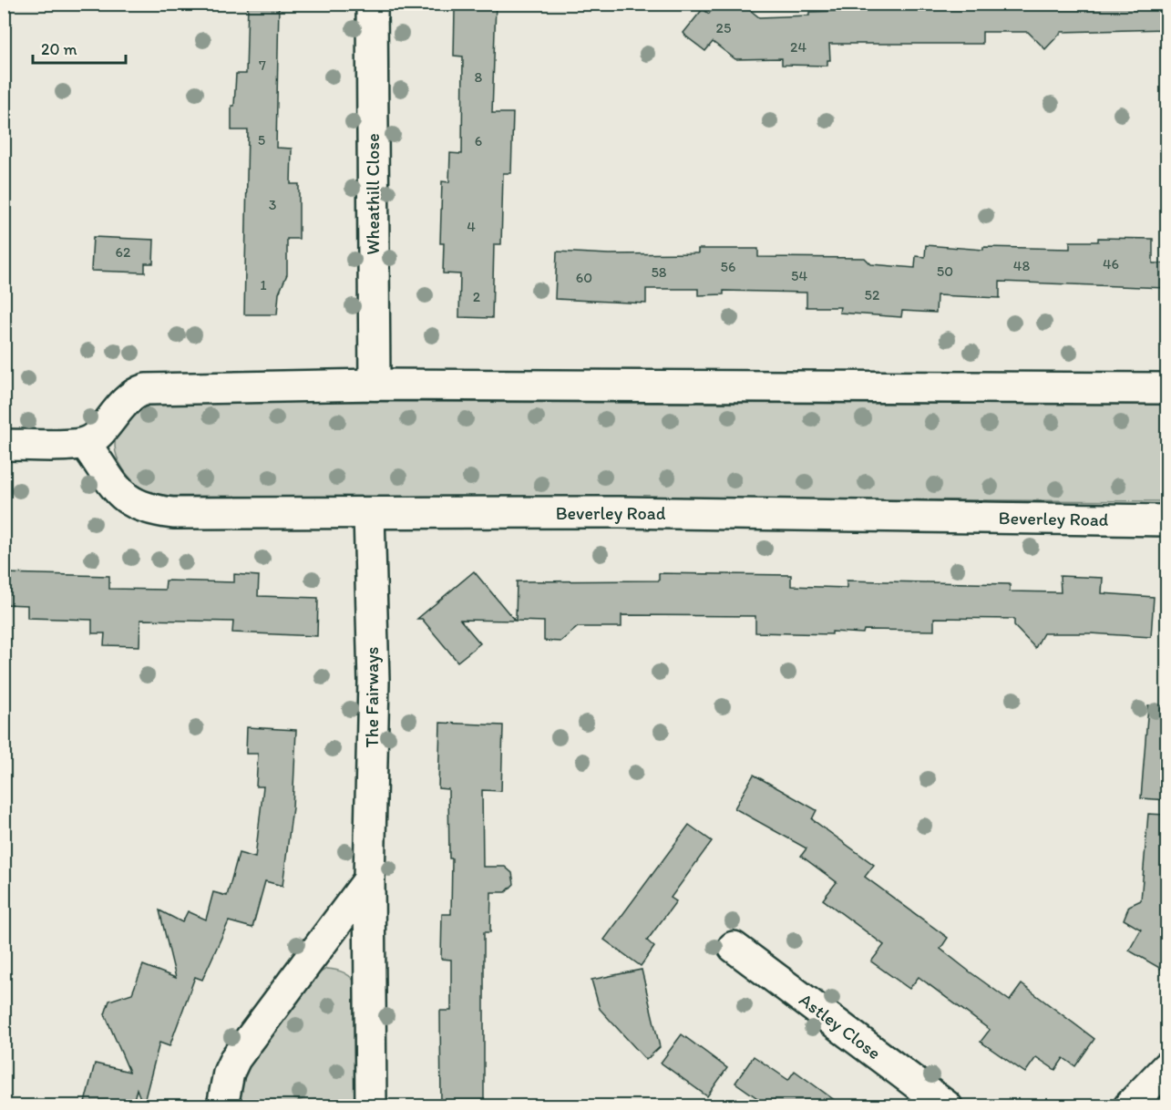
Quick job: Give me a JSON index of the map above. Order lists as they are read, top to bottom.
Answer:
{
  "streets": {
    "street": [
      "Wheathill Close",
      "Beverley Road",
      "The Fairways",
      "Astley Close"
    ]
  },
  "crossings": [
    ["Beverley Road", "The Fairways"]
  ],
  "house_numbers": [
    "25",
    "24",
    "7",
    "8",
    "5",
    "6",
    "3",
    "4",
    "62",
    "46",
    "48",
    "56",
    "50",
    "58",
    "54",
    "60",
    "1",
    "52",
    "2"
  ],
  "scale_bar": "20 m"
}
